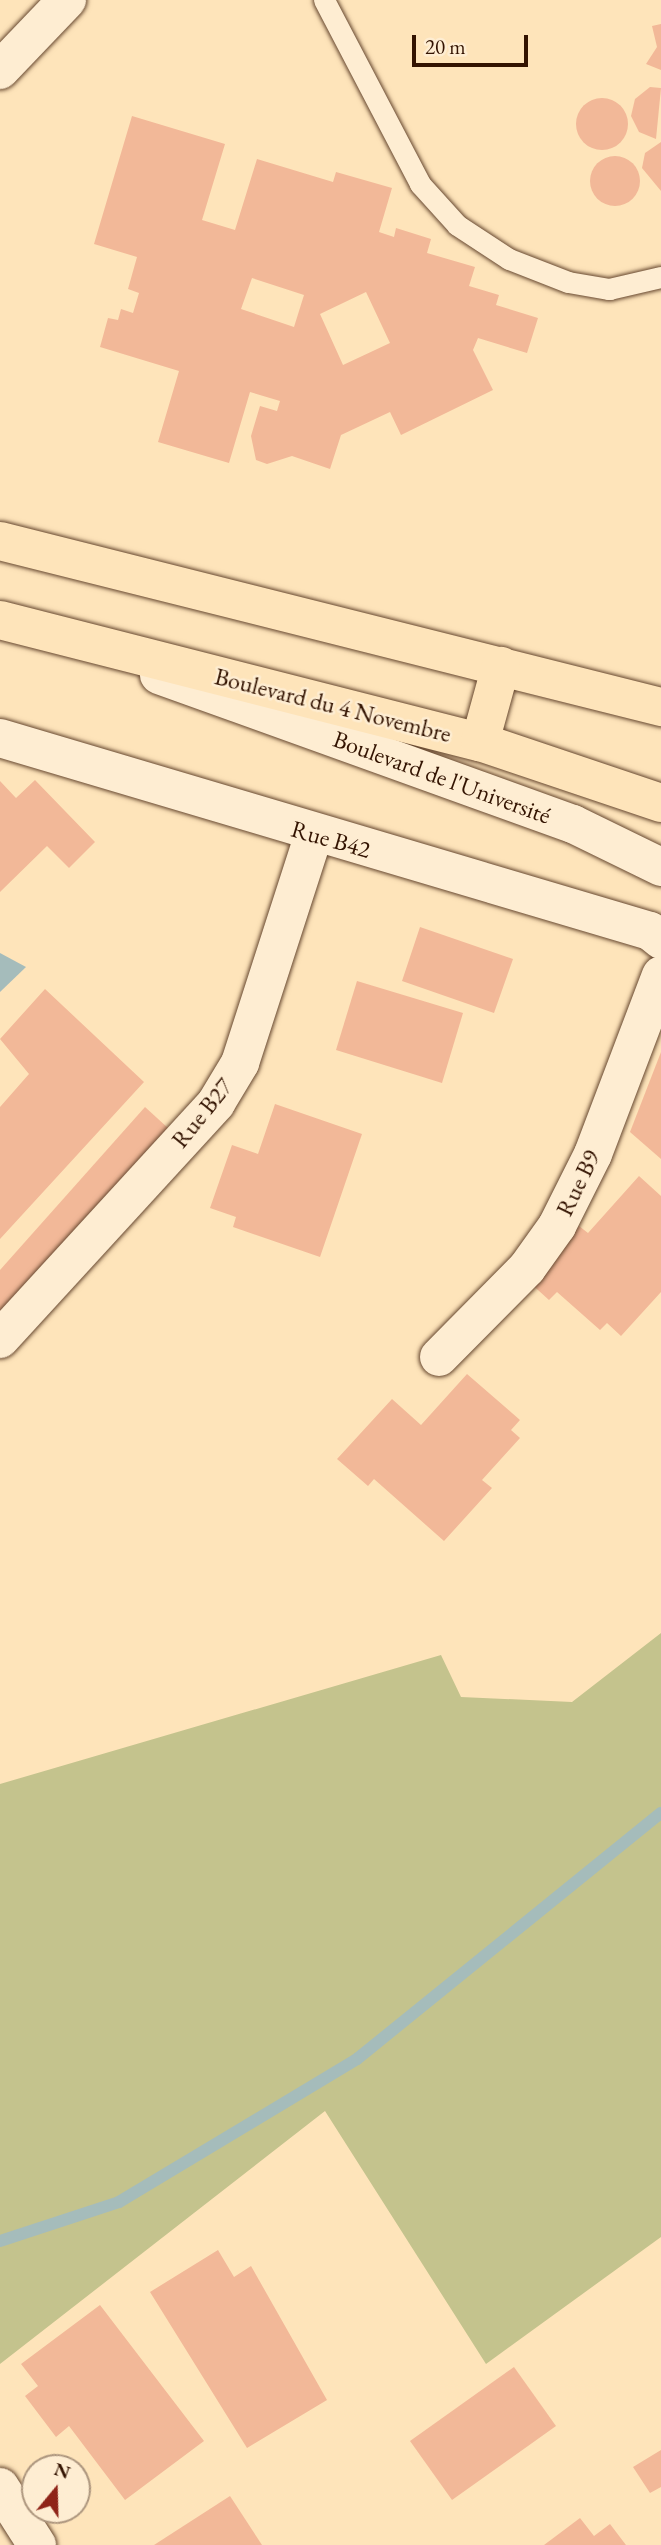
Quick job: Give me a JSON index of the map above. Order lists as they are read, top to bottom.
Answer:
{
  "streets": {
    "main road": ["Boulevard du 4 Novembre"],
    "street": [
      "Boulevard de l'Université",
      "Rue B42",
      "Rue B27",
      "Rue B9"
    ]
  },
  "crossings": [
    ["Boulevard du 4 Novembre", "Boulevard de l'Université"],
    ["Rue B42", "Rue B27"]
  ],
  "scale_bar": "20 m",
  "north": "top"
}
